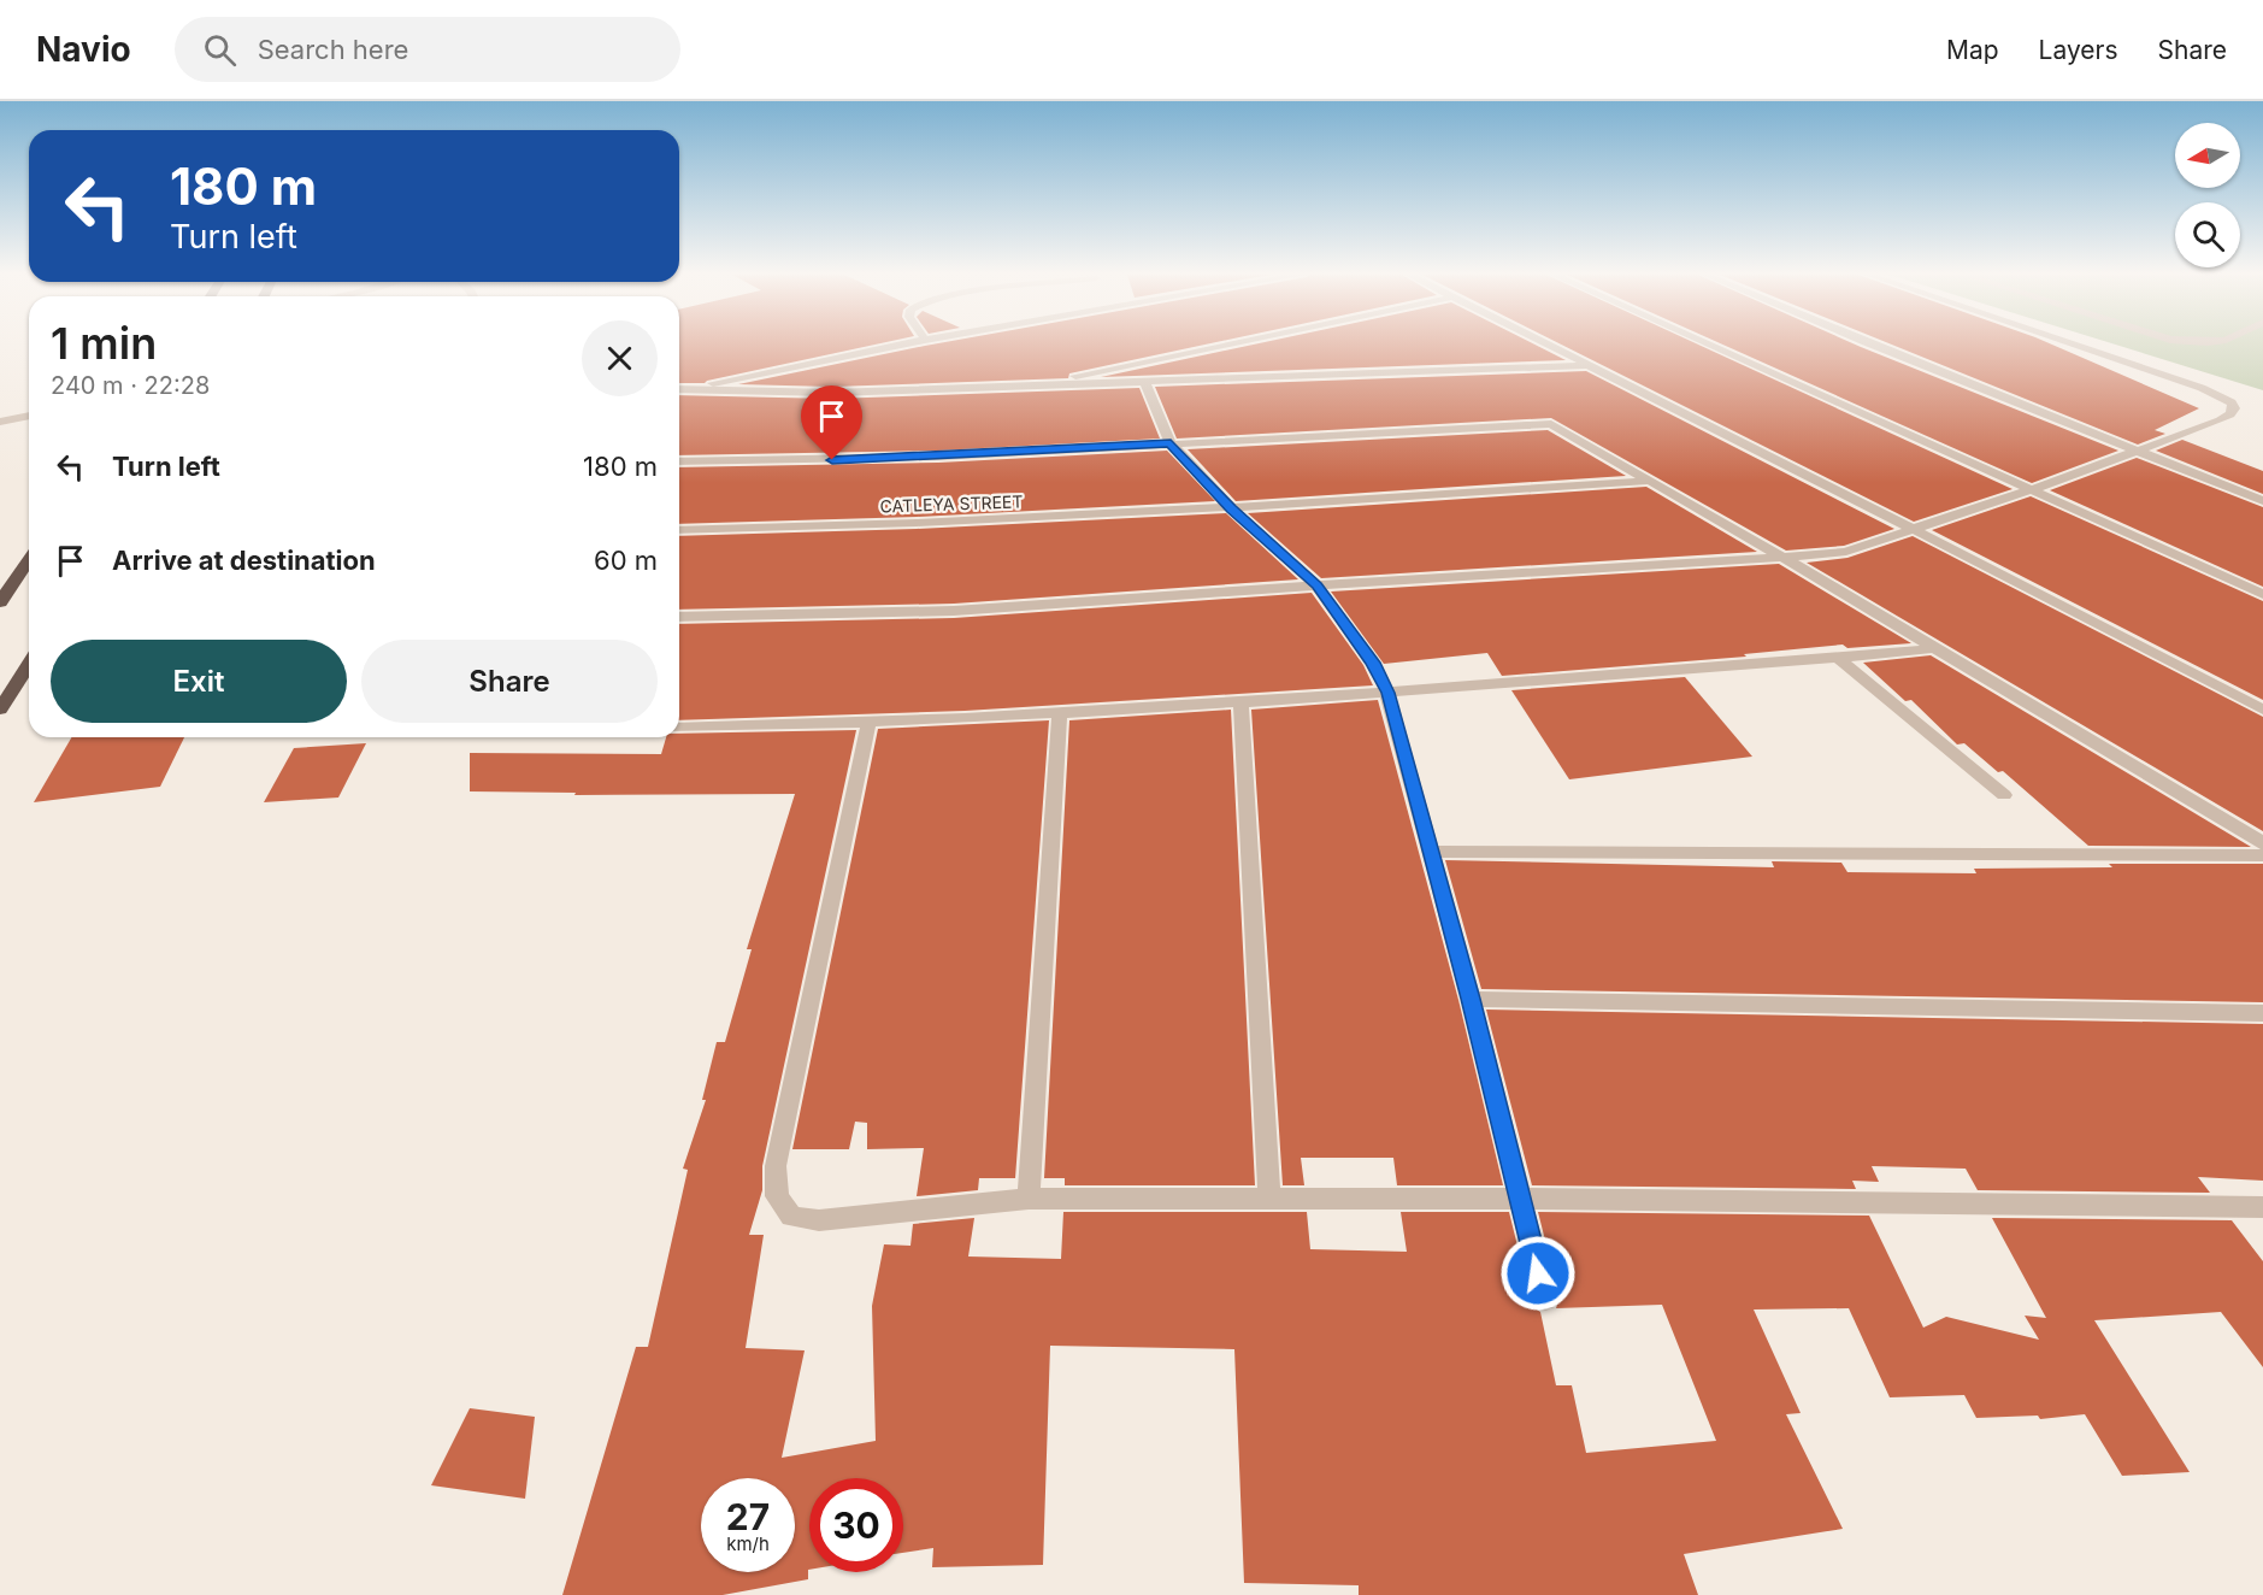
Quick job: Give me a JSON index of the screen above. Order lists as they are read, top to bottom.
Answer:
{
  "streets": {
    "street": ["CATLEYA STREET"]
  },
  "north": "left",
  "page": {
    "header": "Navio",
    "search": "Search here",
    "nav": ["Map", "Layers", "Share"],
    "turn": ["180 m", "Turn left"],
    "heading": ["1 min", "240 m · 22:28"],
    "list": [
      {
        "name": "Turn left",
        "value": "180 m"
      },
      {
        "name": "Arrive at destination",
        "value": "60 m"
      }
    ],
    "buttons": ["Exit", "Share"],
    "speed": "27 km/h",
    "limit": "30"
  }
}
